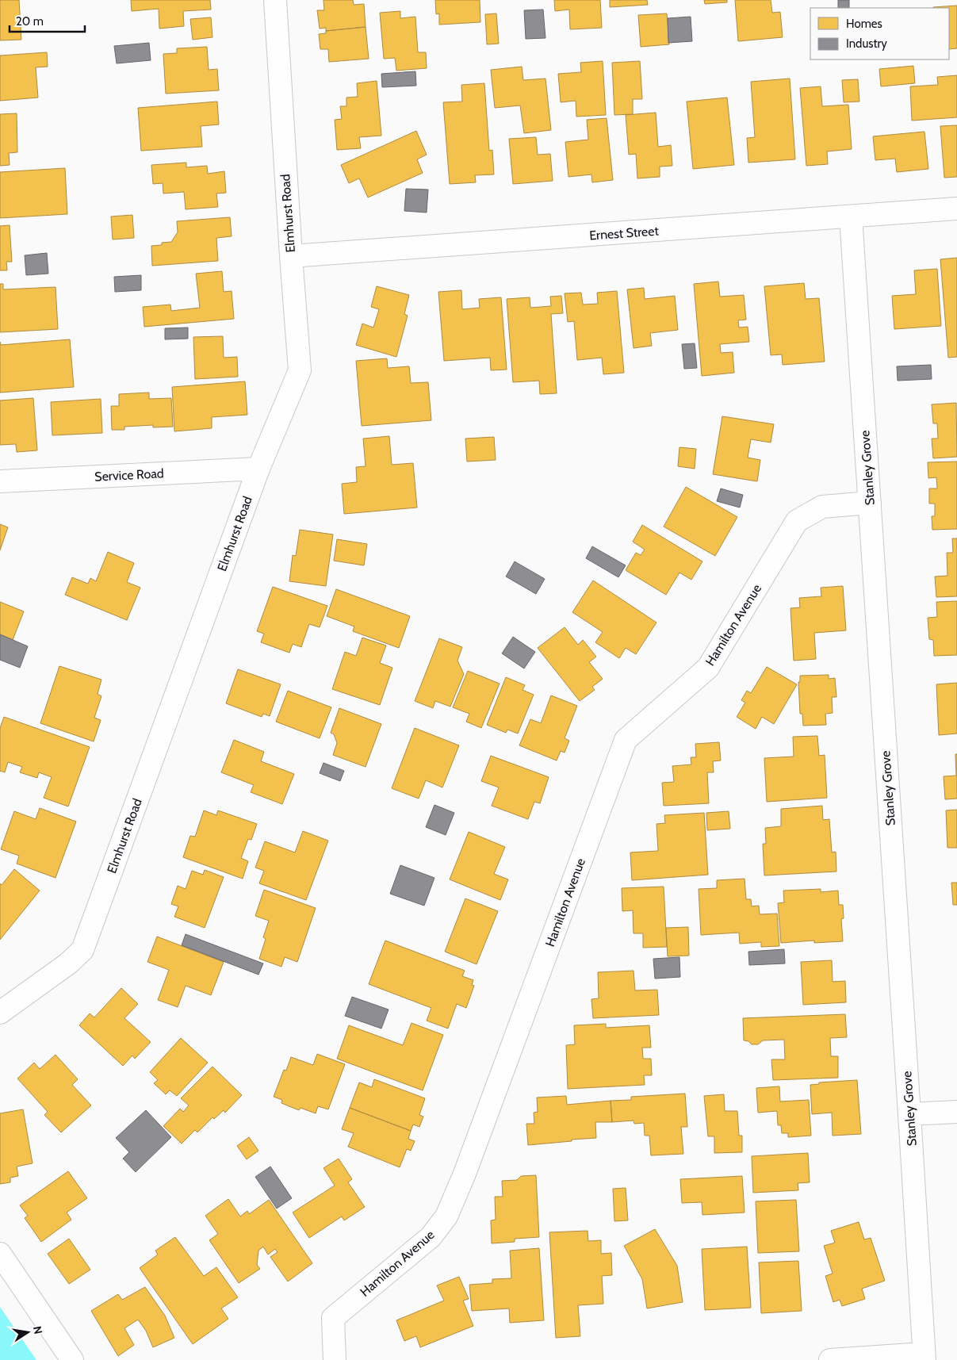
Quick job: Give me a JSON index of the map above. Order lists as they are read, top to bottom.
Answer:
{
  "streets": {
    "street": [
      "Elmhurst Road",
      "Ernest Street",
      "Stanley Grove",
      "Service Road",
      "Hamilton Avenue"
    ]
  },
  "crossings": [
    ["Elmhurst Road", "Ernest Street"],
    ["Elmhurst Road", "Service Road"],
    ["Ernest Street", "Stanley Grove"],
    ["Stanley Grove", "Hamilton Avenue"]
  ],
  "legend": ["Homes", "Industry"],
  "scale_bar": "20 m",
  "north": "right"
}
